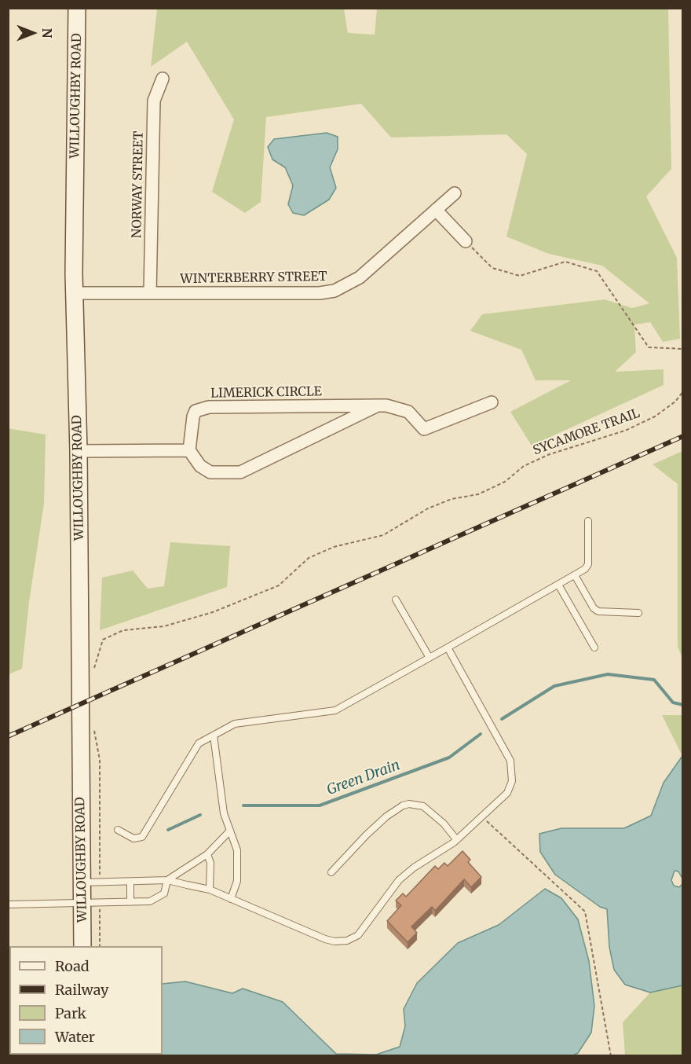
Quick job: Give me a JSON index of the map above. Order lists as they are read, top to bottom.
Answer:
{
  "streets": {
    "street": [
      "WILLOUGHBY ROAD",
      "NORWAY STREET",
      "WINTERBERRY STREET",
      "LIMERICK CIRCLE"
    ],
    "path": ["SYCAMORE TRAIL"]
  },
  "crossings": [
    ["WILLOUGHBY ROAD", "WINTERBERRY STREET"],
    ["NORWAY STREET", "WINTERBERRY STREET"]
  ],
  "water": ["Green Drain"],
  "legend": [
    "Road",
    "Railway",
    "Park",
    "Water"
  ],
  "north": "right"
}
